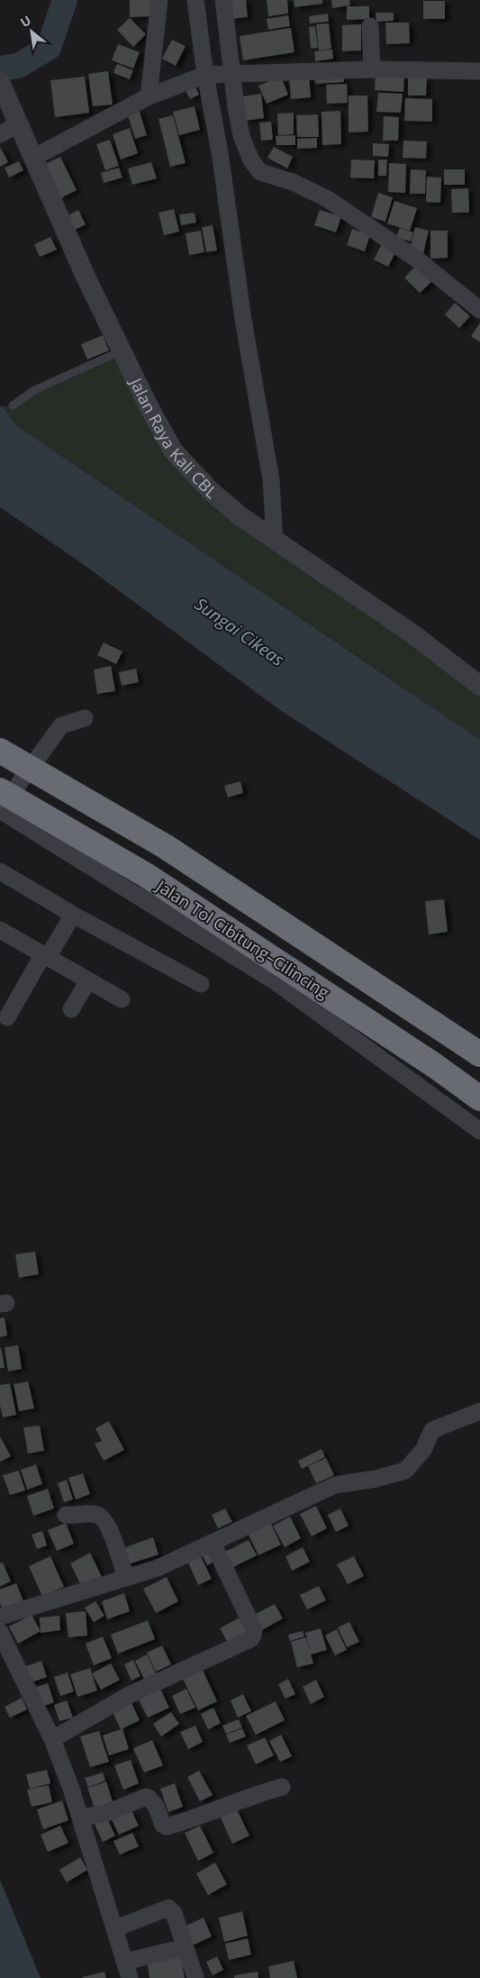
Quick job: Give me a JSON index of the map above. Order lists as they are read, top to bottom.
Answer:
{
  "streets": {
    "highway": ["Jalan Tol Cibitung–Cilincing"],
    "street": ["Jalan Raya Kali CBL"]
  },
  "water": ["Sungai Cikeas"],
  "north": "top left"
}
